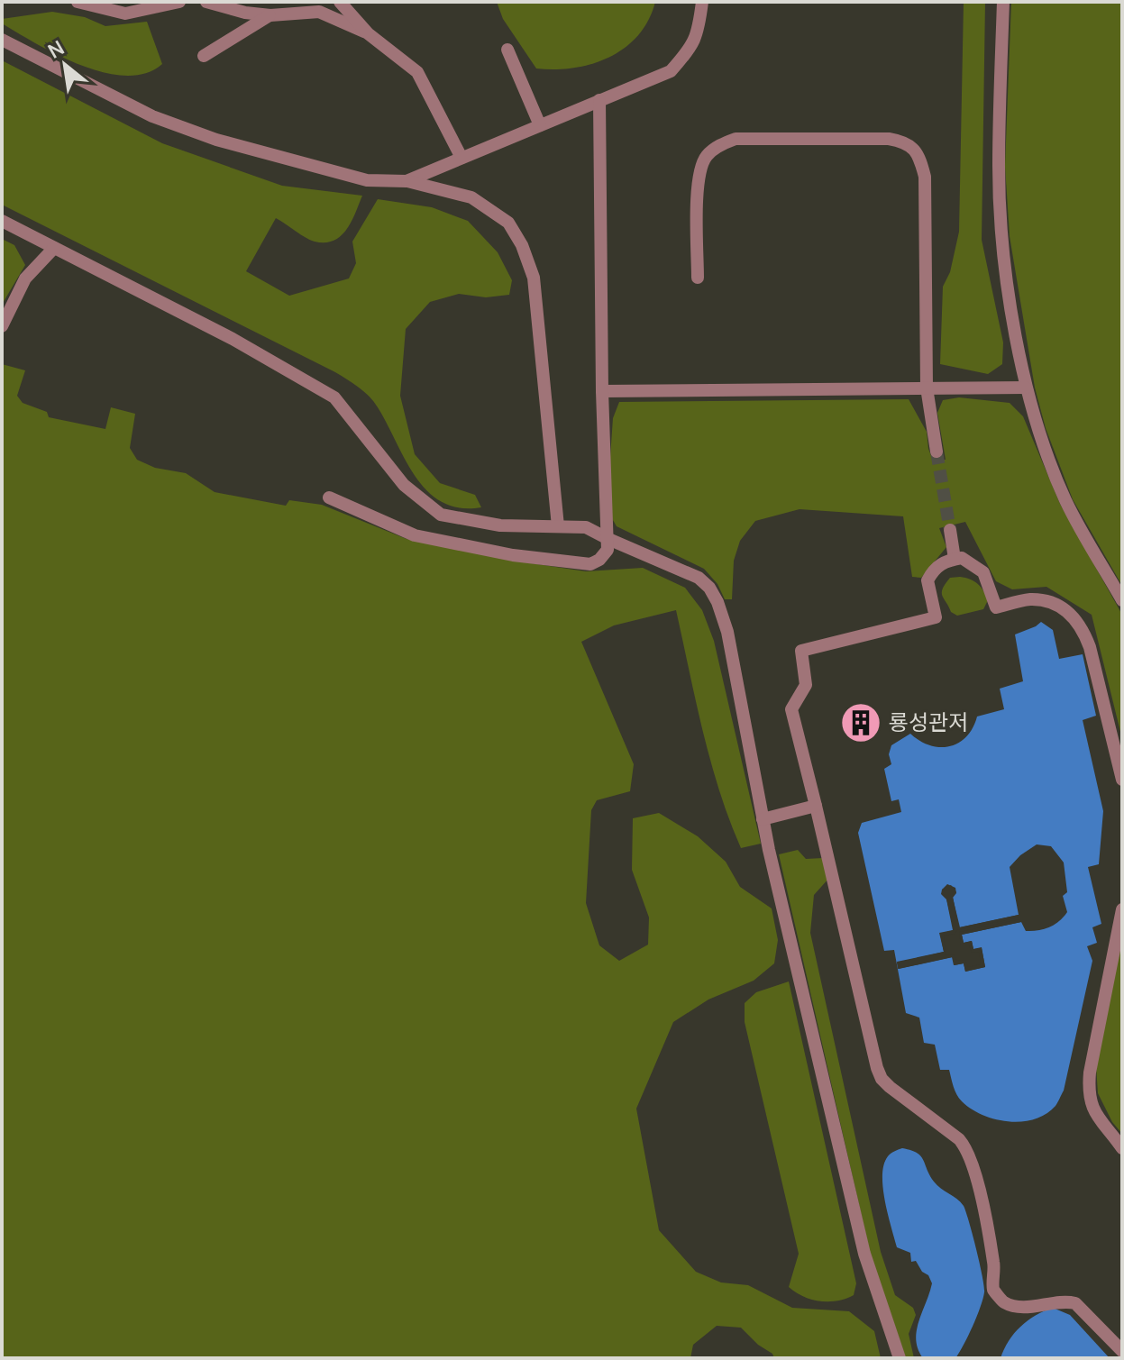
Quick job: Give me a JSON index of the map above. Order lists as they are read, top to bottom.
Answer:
{
  "places": {
    "building": ["룡성관저"]
  },
  "north": "top left"
}
